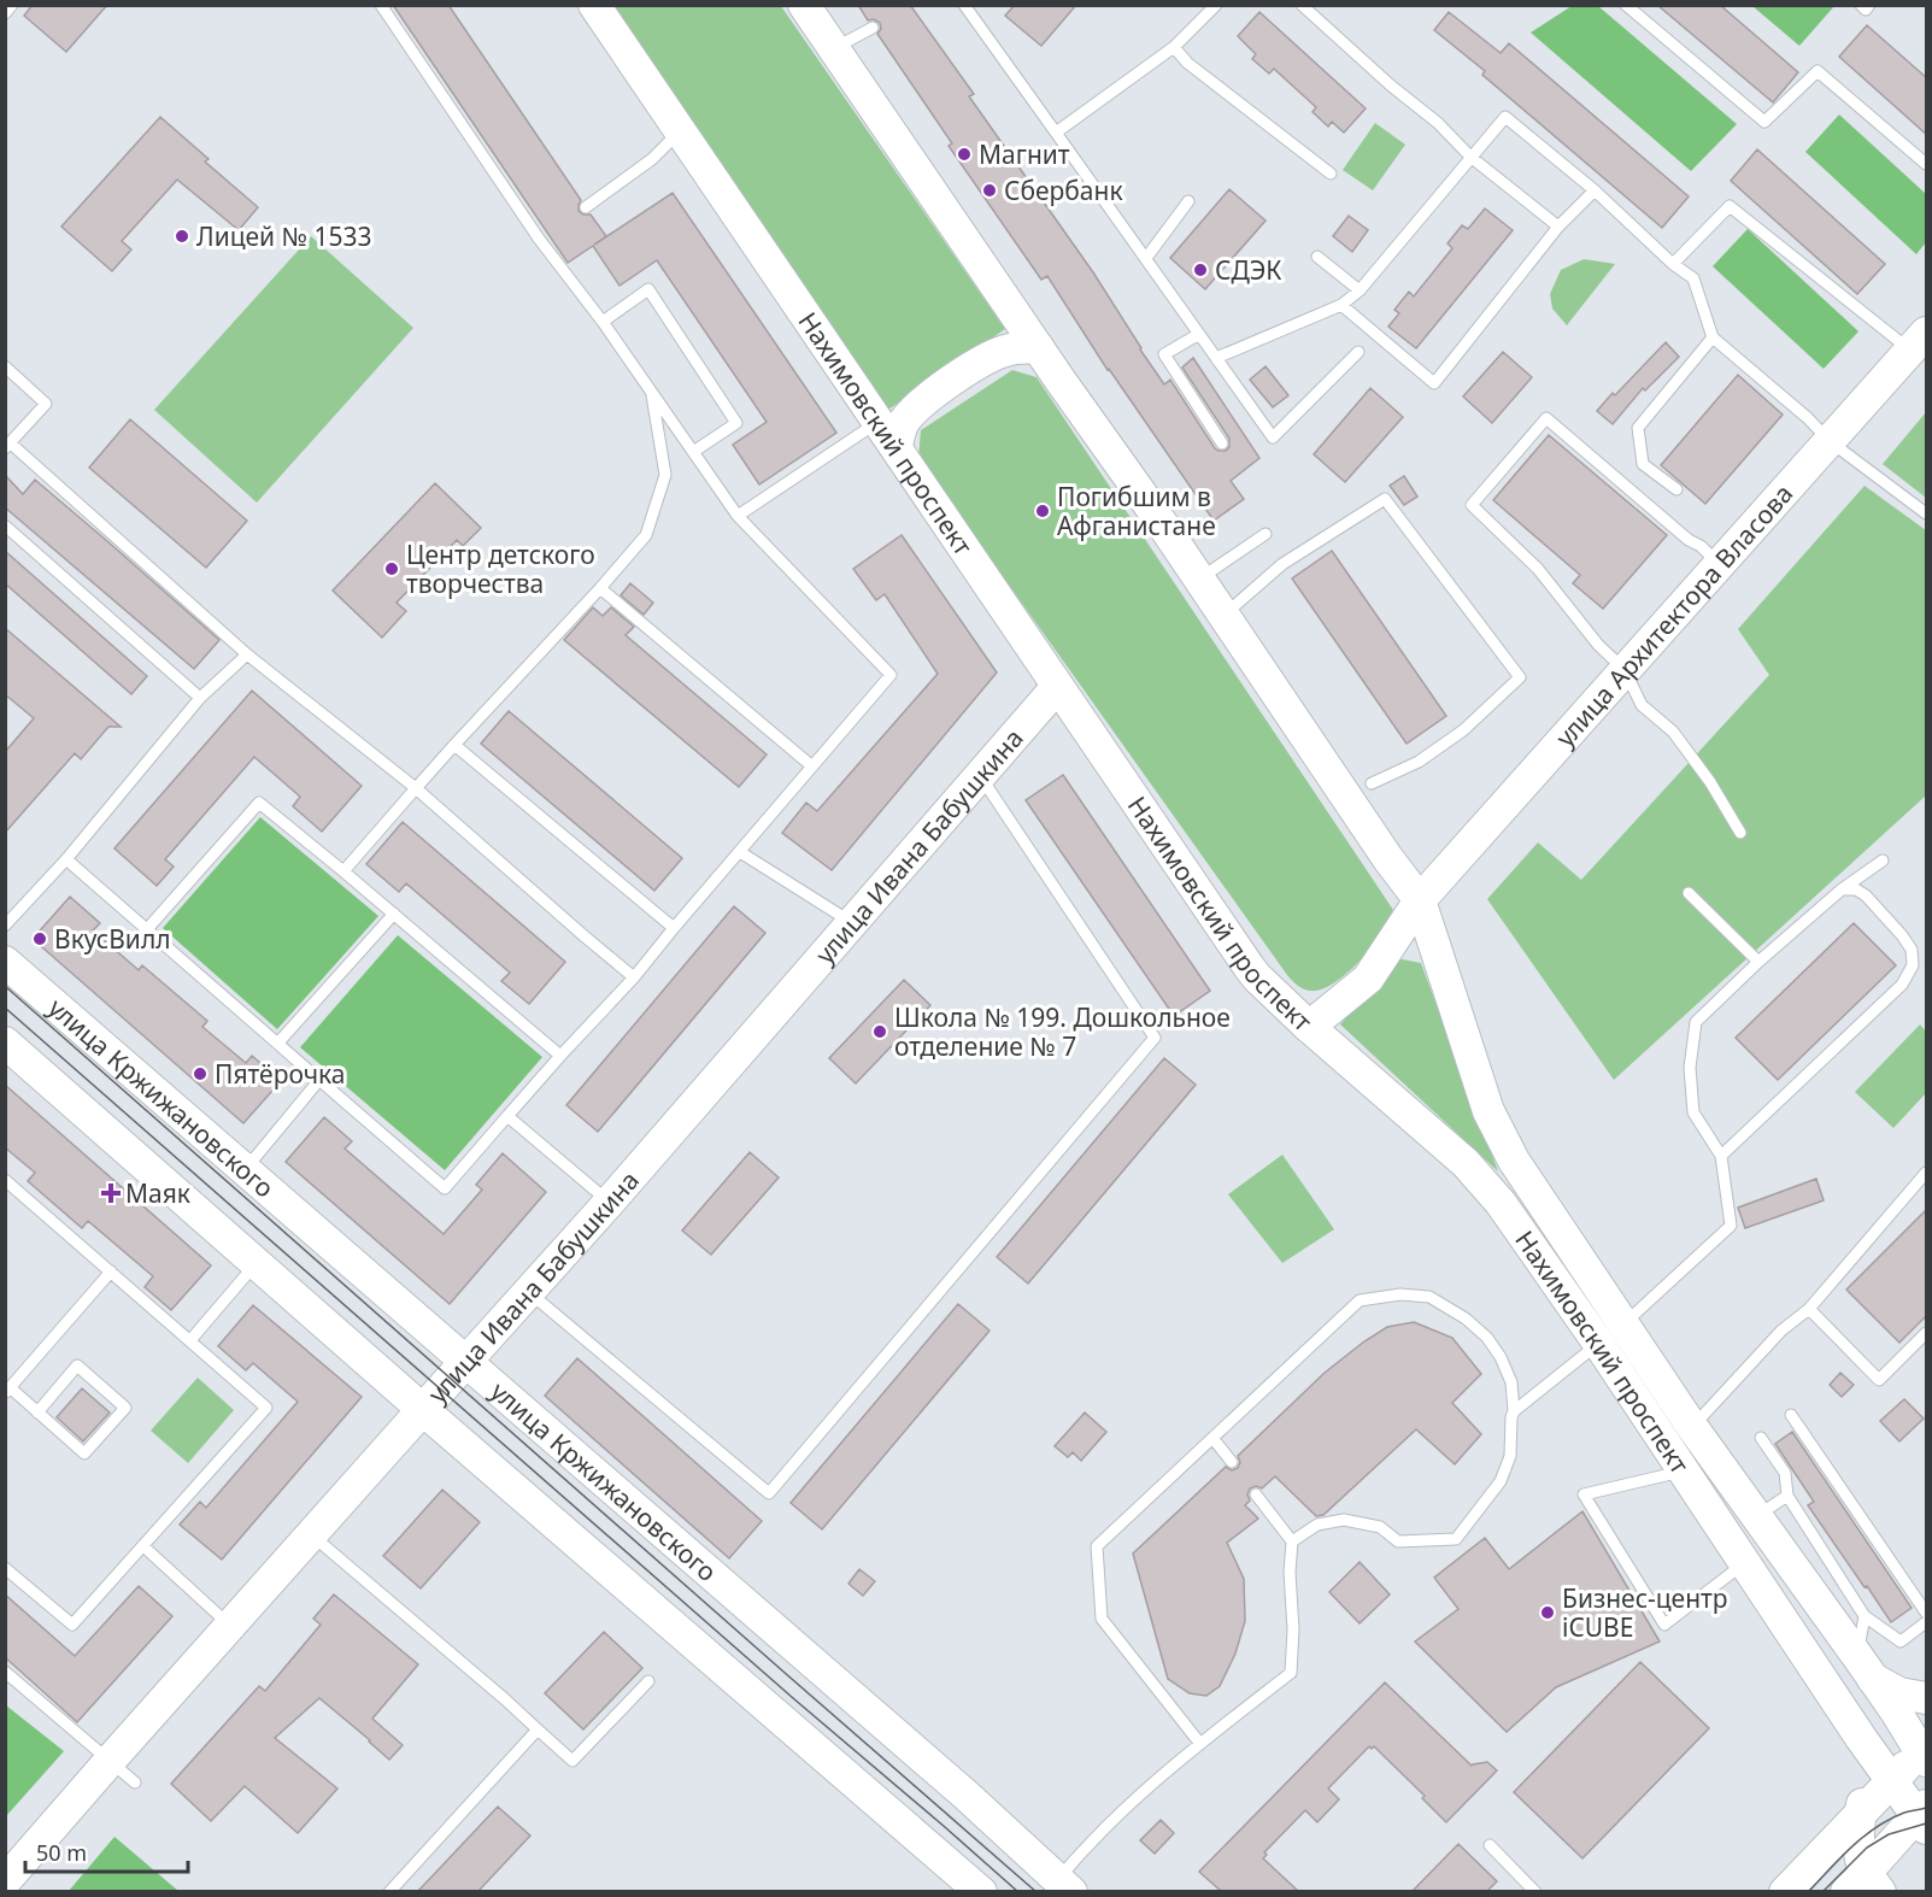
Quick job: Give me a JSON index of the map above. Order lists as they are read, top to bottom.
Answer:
{
  "streets": {
    "street": [
      "Нахимовский проспект",
      "улица Архитектора Власова",
      "улица Ивана Бабушкина",
      "улица Кржижановского"
    ]
  },
  "crossings": [
    ["Нахимовский проспект", "улица Архитектора Власова"],
    ["Нахимовский проспект", "улица Ивана Бабушкина"],
    ["улица Ивана Бабушкина", "улица Кржижановского"]
  ],
  "places": {
    "other": [
      "Магнит",
      "Сбербанк",
      "Лицей № 1533",
      "СДЭК",
      "Погибшим в Афганистане",
      "Центр детского творчества",
      "ВкусВилл",
      "Школа № 199. Дошкольное отделение № 7",
      "Пятёрочка",
      "Бизнес-центр iCUBE"
    ],
    "health": ["Маяк"]
  },
  "scale_bar": "50 m"
}
